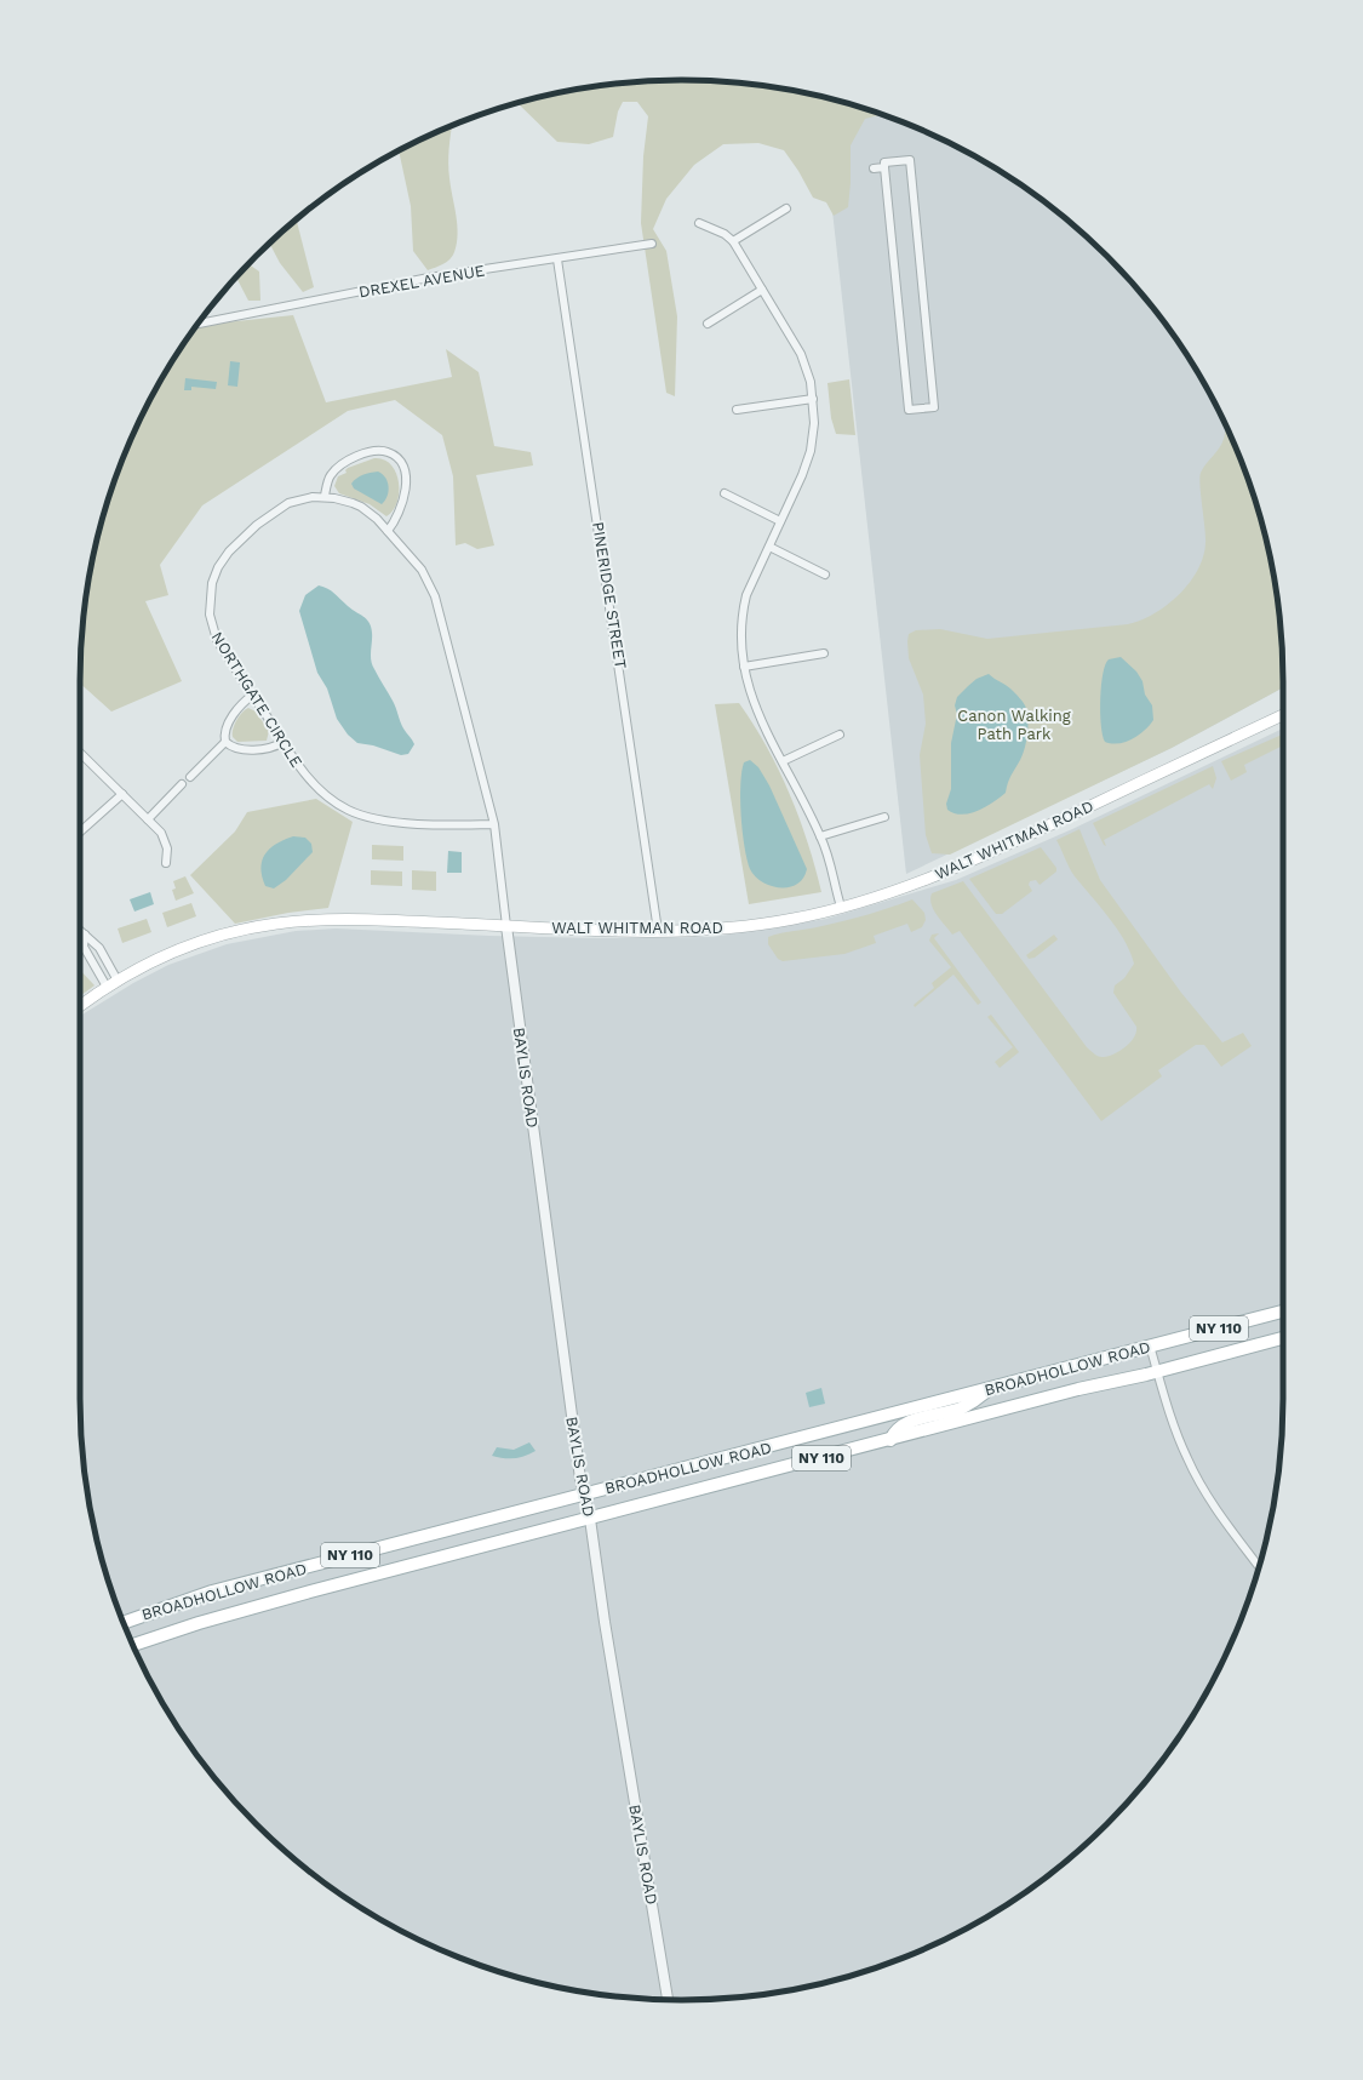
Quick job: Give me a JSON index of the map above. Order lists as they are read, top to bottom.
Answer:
{
  "streets": {
    "main road": ["WALT WHITMAN ROAD", "NY 110", "BROADHOLLOW ROAD"],
    "street": [
      "DREXEL AVENUE",
      "PINERIDGE STREET",
      "NORTHGATE CIRCLE",
      "BAYLIS ROAD"
    ]
  },
  "crossings": [
    ["DREXEL AVENUE", "PINERIDGE STREET"],
    ["PINERIDGE STREET", "WALT WHITMAN ROAD"],
    ["NORTHGATE CIRCLE", "WALT WHITMAN ROAD"],
    ["NORTHGATE CIRCLE", "BAYLIS ROAD"],
    ["WALT WHITMAN ROAD", "BAYLIS ROAD"],
    ["BAYLIS ROAD", "BROADHOLLOW ROAD"]
  ],
  "parks": ["Canon Walking Path Park"]
}
